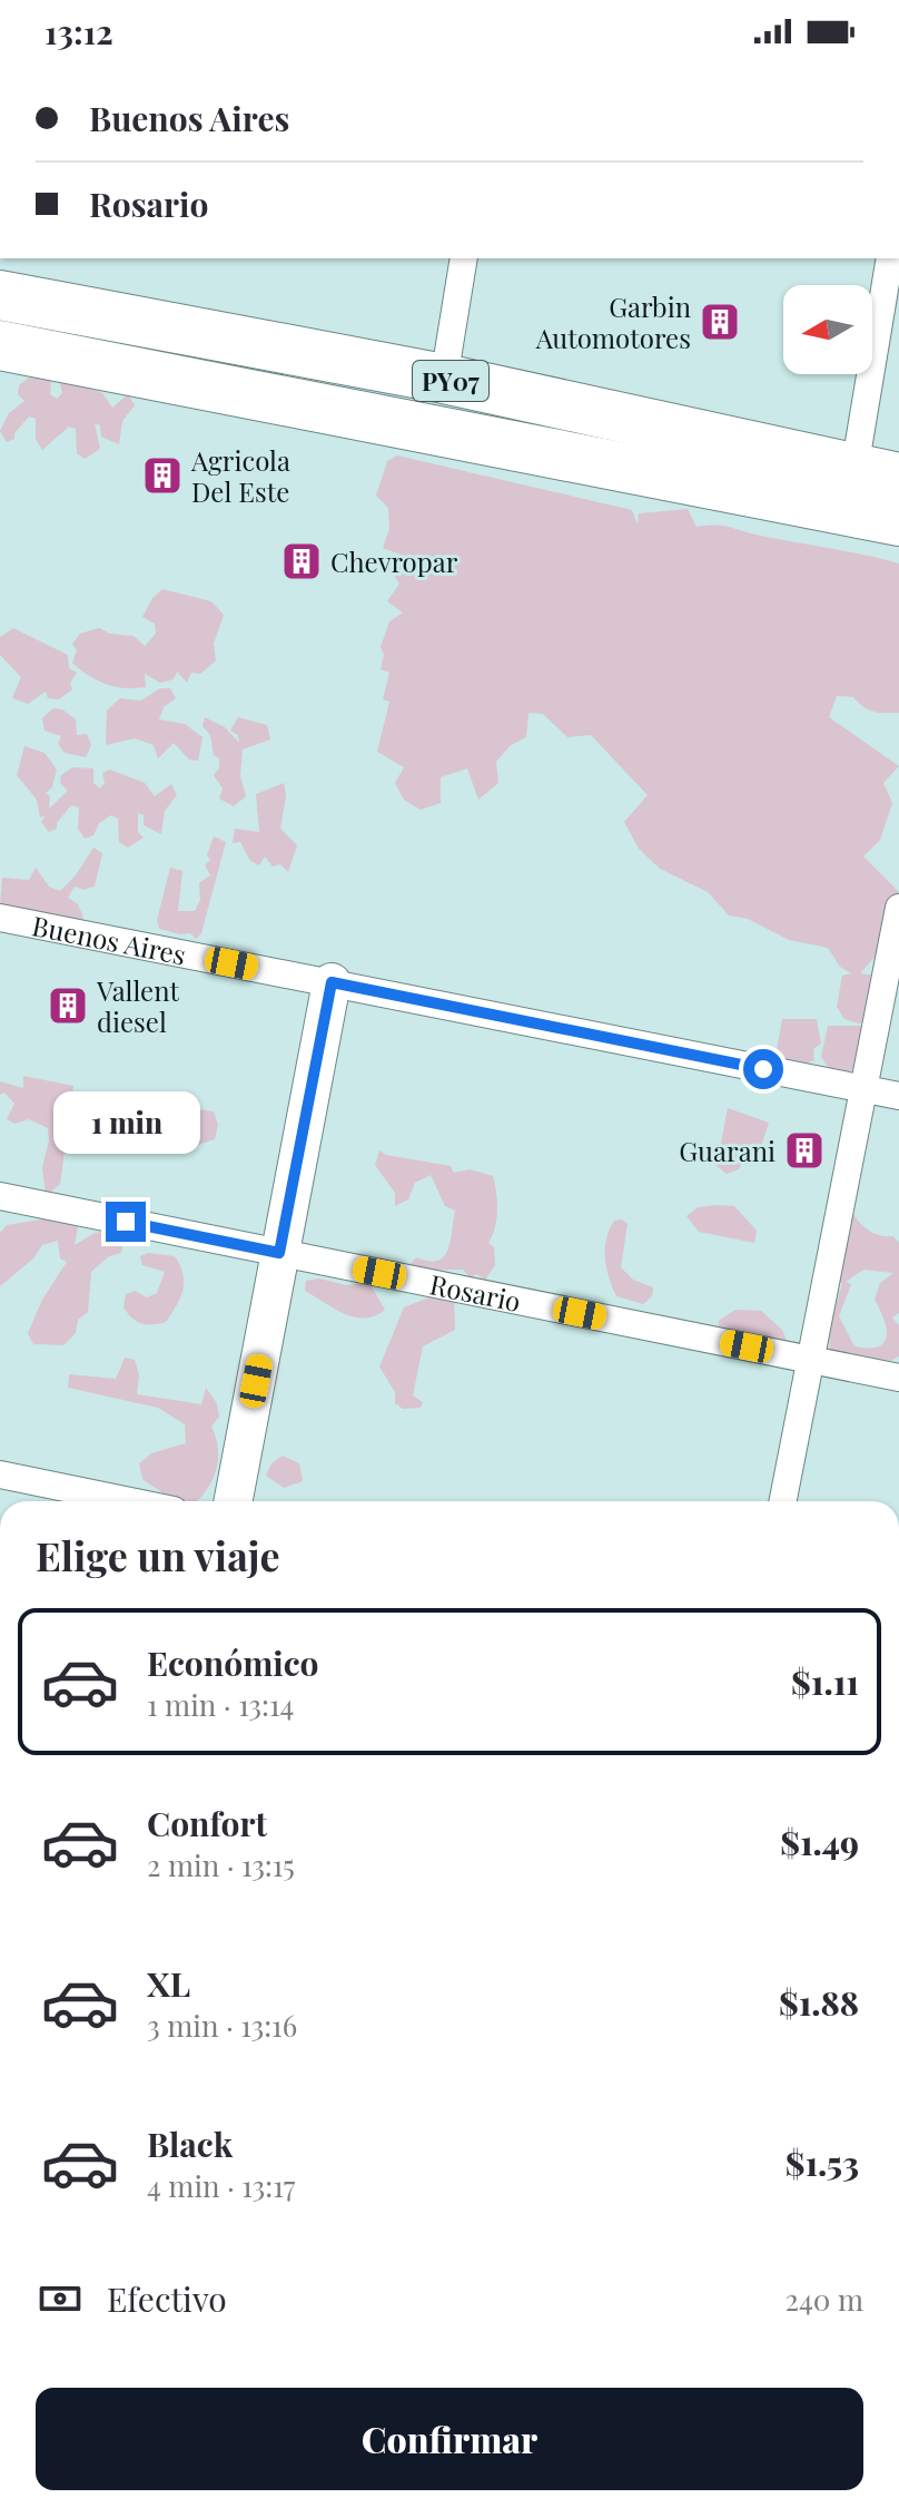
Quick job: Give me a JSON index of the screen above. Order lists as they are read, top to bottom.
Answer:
{
  "streets": {
    "highway": ["PY07"],
    "street": ["Buenos Aires", "Rosario"]
  },
  "places": {
    "building": [
      "Garbin Automotores",
      "Agricola Del Este",
      "Chevropar",
      "Vallent diesel",
      "Guarani"
    ]
  },
  "north": "left",
  "page": {
    "status": "13:12",
    "banner": ["Buenos Aires", "Rosario"],
    "bubble": "1 min",
    "heading": "Elige un viaje",
    "list": [
      {
        "name": "Económico",
        "note": "1 min · 13:14",
        "value": "$1.11"
      },
      {
        "name": "Confort",
        "note": "2 min · 13:15",
        "value": "$1.49"
      },
      {
        "name": "XL",
        "note": "3 min · 13:16",
        "value": "$1.88"
      },
      {
        "name": "Black",
        "note": "4 min · 13:17",
        "value": "$1.53"
      }
    ],
    "pay": ["Efectivo", "240 m"],
    "buttons": "Confirmar"
  }
}
